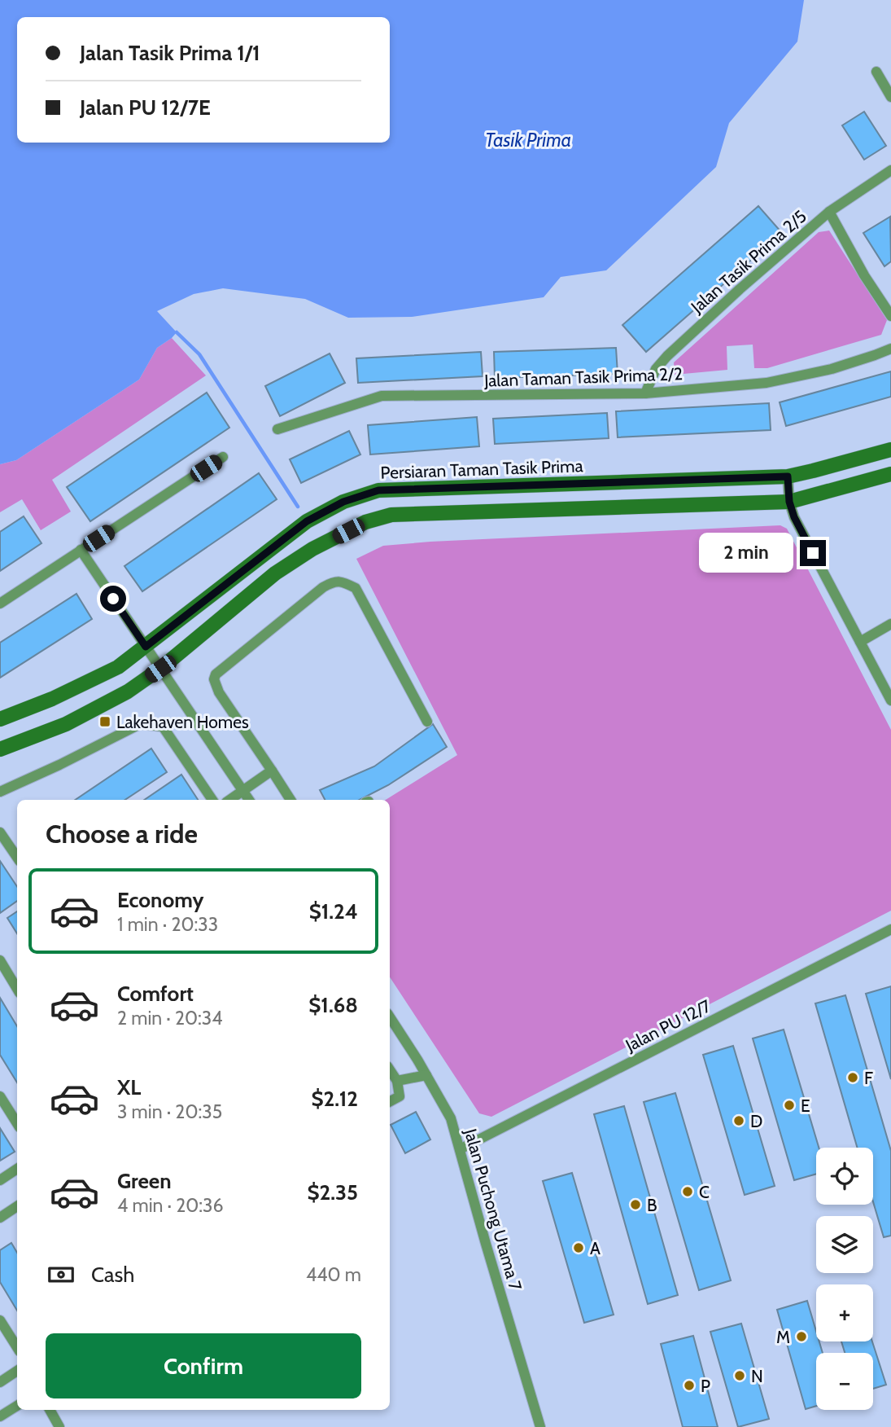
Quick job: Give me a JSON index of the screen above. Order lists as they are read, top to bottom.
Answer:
{
  "streets": {
    "main road": ["Persiaran Taman Tasik Prima"],
    "street": [
      "Jalan Tasik Prima 2/5",
      "Jalan Taman Tasik Prima 2/2",
      "Jalan PU 12/7",
      "Jalan Puchong Utama 7"
    ]
  },
  "crossings": [
    ["Jalan Tasik Prima 2/5", "Jalan Taman Tasik Prima 2/2"],
    ["Jalan PU 12/7", "Jalan Puchong Utama 7"]
  ],
  "water": ["Tasik Prima"],
  "places": {
    "transit": ["Lakehaven Homes"],
    "other": [
      "F",
      "E",
      "D",
      "C",
      "B",
      "A",
      "M",
      "N",
      "P"
    ]
  },
  "page": {
    "banner": ["Jalan Tasik Prima 1/1", "Jalan PU 12/7E"],
    "bubble": "2 min",
    "heading": "Choose a ride",
    "list": [
      {
        "name": "Economy",
        "note": "1 min · 20:33",
        "value": "$1.24"
      },
      {
        "name": "Comfort",
        "note": "2 min · 20:34",
        "value": "$1.68"
      },
      {
        "name": "XL",
        "note": "3 min · 20:35",
        "value": "$2.12"
      },
      {
        "name": "Green",
        "note": "4 min · 20:36",
        "value": "$2.35"
      }
    ],
    "map_buttons": ["+", "−"],
    "pay": ["Cash", "440 m"],
    "buttons": "Confirm"
  }
}
